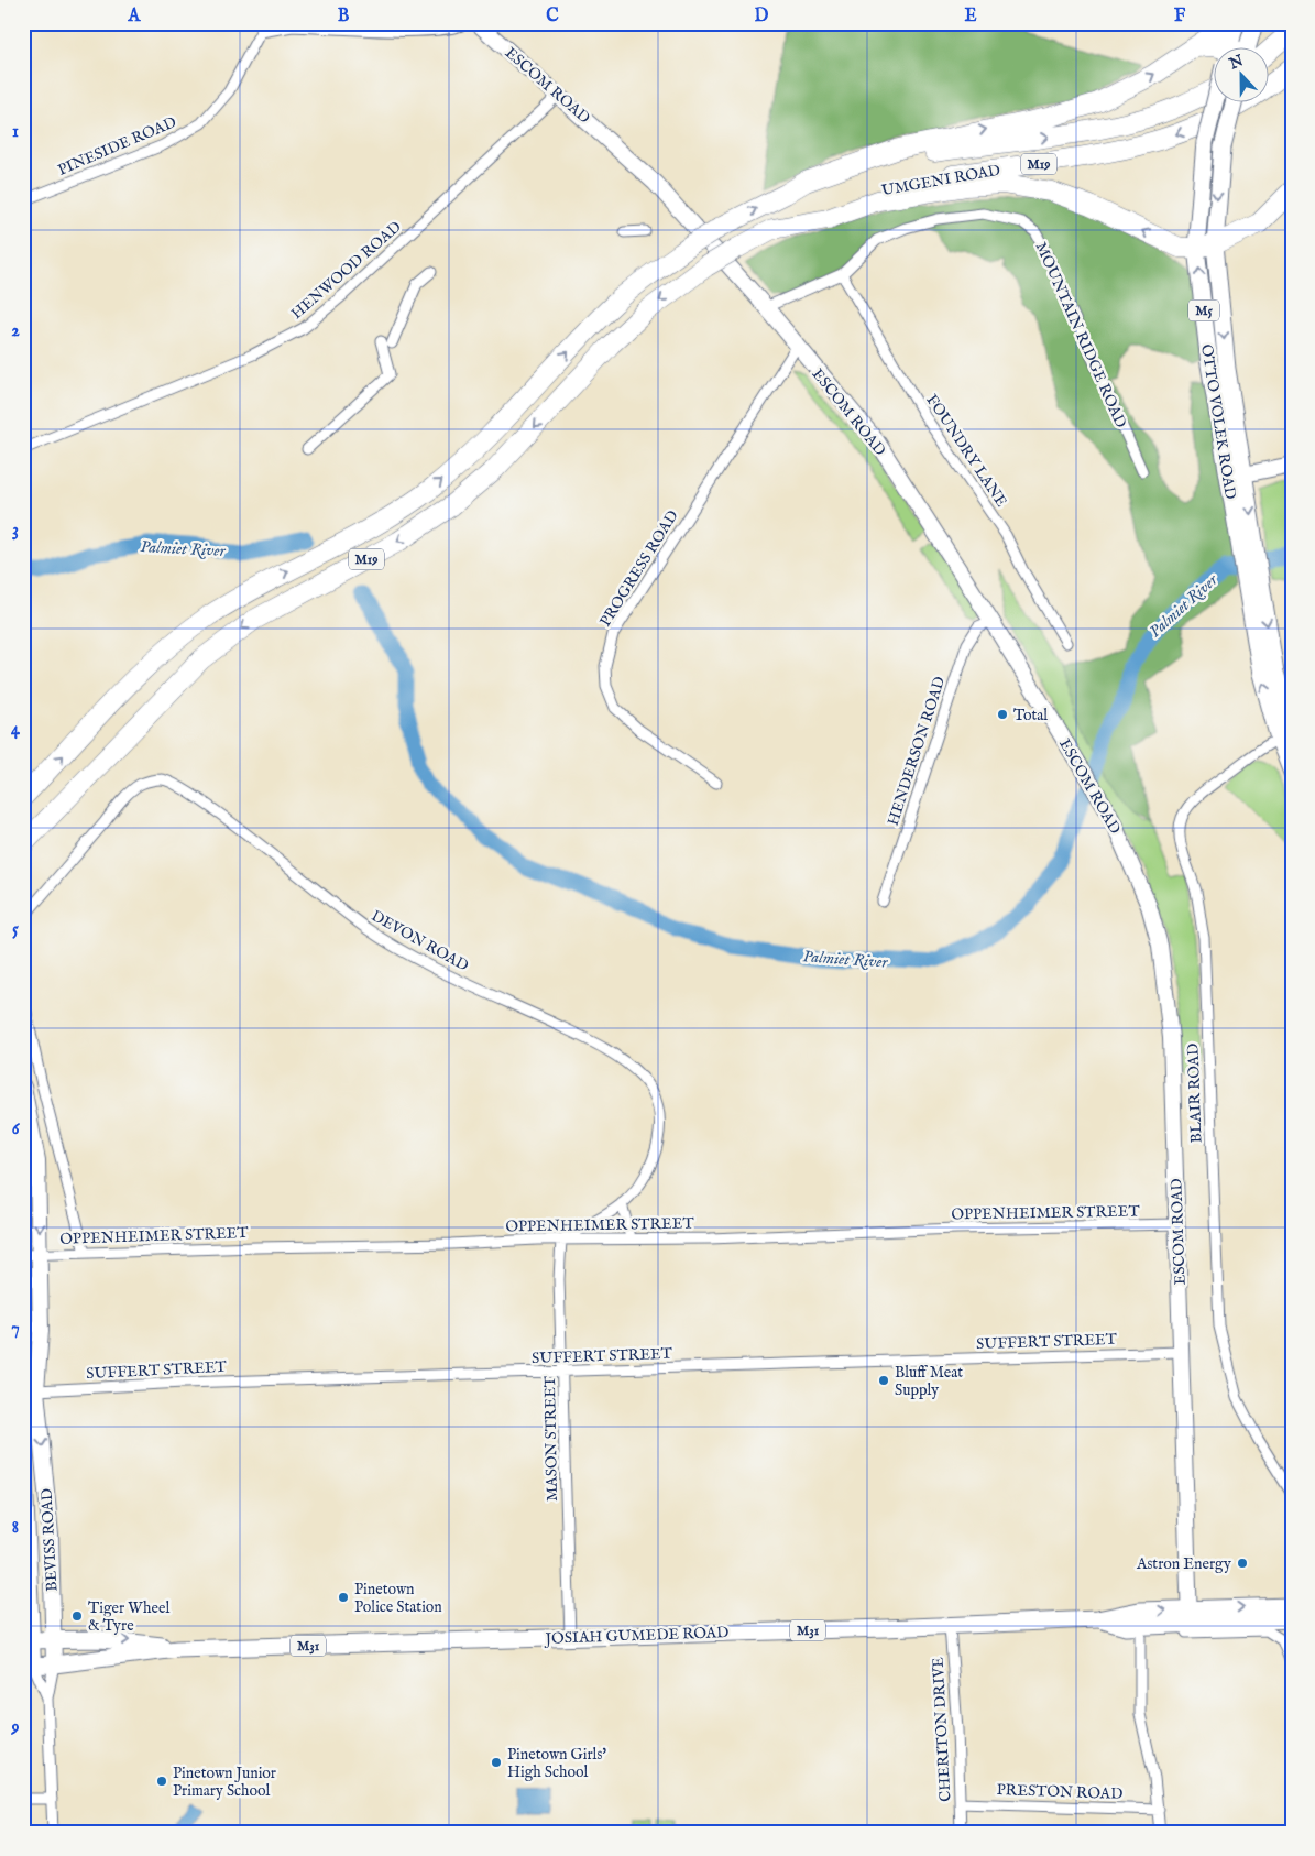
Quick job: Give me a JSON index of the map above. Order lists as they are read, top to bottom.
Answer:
{
  "streets": {
    "highway": ["M19", "UMGENI ROAD"],
    "main road": [
      "M5",
      "OTTO VOLEK ROAD",
      "M31",
      "JOSIAH GUMEDE ROAD"
    ],
    "street": [
      "ESCOM ROAD",
      "PINESIDE ROAD",
      "HENWOOD ROAD",
      "MOUNTAIN RIDGE ROAD",
      "FOUNDRY LANE",
      "PROGRESS ROAD",
      "HENDERSON ROAD",
      "DEVON ROAD",
      "BLAIR ROAD",
      "OPPENHEIMER STREET",
      "SUFFERT STREET",
      "MASON STREET",
      "BEVISS ROAD",
      "CHERITON DRIVE",
      "PRESTON ROAD"
    ]
  },
  "crossings": [
    ["ESCOM ROAD", "HENWOOD ROAD"],
    ["ESCOM ROAD", "MOUNTAIN RIDGE ROAD"],
    ["ESCOM ROAD", "PROGRESS ROAD"],
    ["ESCOM ROAD", "HENDERSON ROAD"],
    ["ESCOM ROAD", "OPPENHEIMER STREET"],
    ["ESCOM ROAD", "SUFFERT STREET"],
    ["ESCOM ROAD", "JOSIAH GUMEDE ROAD"],
    ["M19", "UMGENI ROAD"],
    ["MOUNTAIN RIDGE ROAD", "FOUNDRY LANE"],
    ["OTTO VOLEK ROAD", "BLAIR ROAD"],
    ["DEVON ROAD", "OPPENHEIMER STREET"],
    ["DEVON ROAD", "MASON STREET"],
    ["OPPENHEIMER STREET", "MASON STREET"],
    ["OPPENHEIMER STREET", "BEVISS ROAD"],
    ["SUFFERT STREET", "MASON STREET"],
    ["SUFFERT STREET", "BEVISS ROAD"],
    ["MASON STREET", "JOSIAH GUMEDE ROAD"],
    ["BEVISS ROAD", "JOSIAH GUMEDE ROAD"],
    ["JOSIAH GUMEDE ROAD", "CHERITON DRIVE"],
    ["CHERITON DRIVE", "PRESTON ROAD"]
  ],
  "water": ["Palmiet River"],
  "places": [
    "Total",
    "Bluff Meat Supply",
    "Astron Energy",
    "Pinetown Police Station",
    "Tiger Wheel & Tyre",
    "Pinetown Girls' High School",
    "Pinetown Junior Primary School"
  ],
  "north": "top",
  "grid": {
    "columns": [
      "A",
      "B",
      "C",
      "D",
      "E",
      "F"
    ],
    "rows": [
      "1",
      "2",
      "3",
      "4",
      "5",
      "6",
      "7",
      "8",
      "9"
    ]
  }
}
